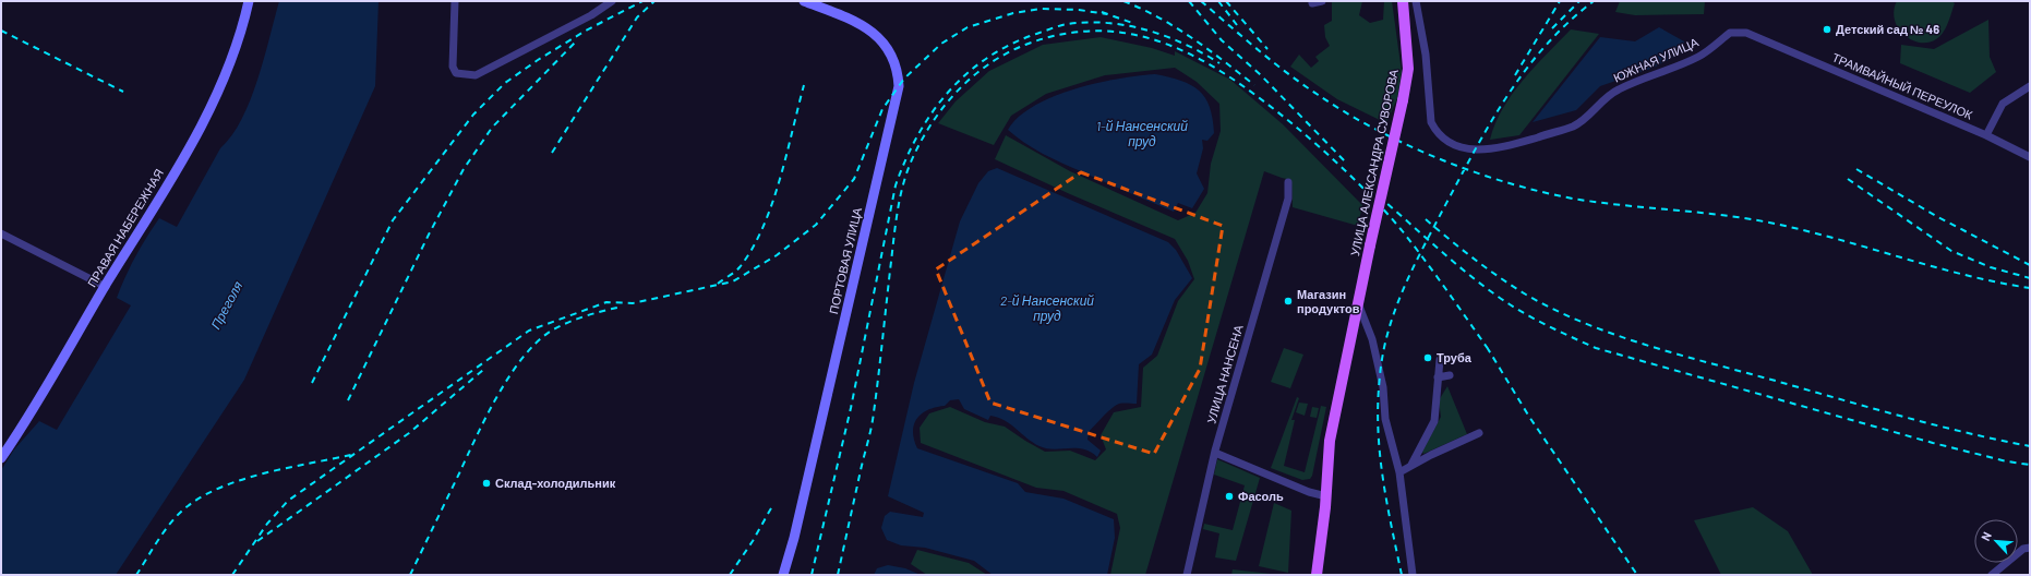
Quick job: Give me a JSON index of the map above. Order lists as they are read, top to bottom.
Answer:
{
  "streets": {
    "main road": ["УЛИЦА АЛЕКСАНДРА СУВОРОВА", "ПРАВАЯ НАБЕРЕЖНАЯ", "ПОРТОВАЯ УЛИЦА"],
    "street": ["ЮЖНАЯ УЛИЦА", "ТРАМВАЙНЫЙ ПЕРЕУЛОК", "УЛИЦА НАНСЕНА"]
  },
  "crossings": [
    ["ЮЖНАЯ УЛИЦА", "ТРАМВАЙНЫЙ ПЕРЕУЛОК"]
  ],
  "water": ["1-й Нансенский пруд", "2-й Нансенский пруд", "Преголя"],
  "places": [
    "Детский сад № 46",
    "Магазин продуктов",
    "Труба",
    "Склад-холодильник",
    "Фасоль"
  ],
  "north": "top left"
}
